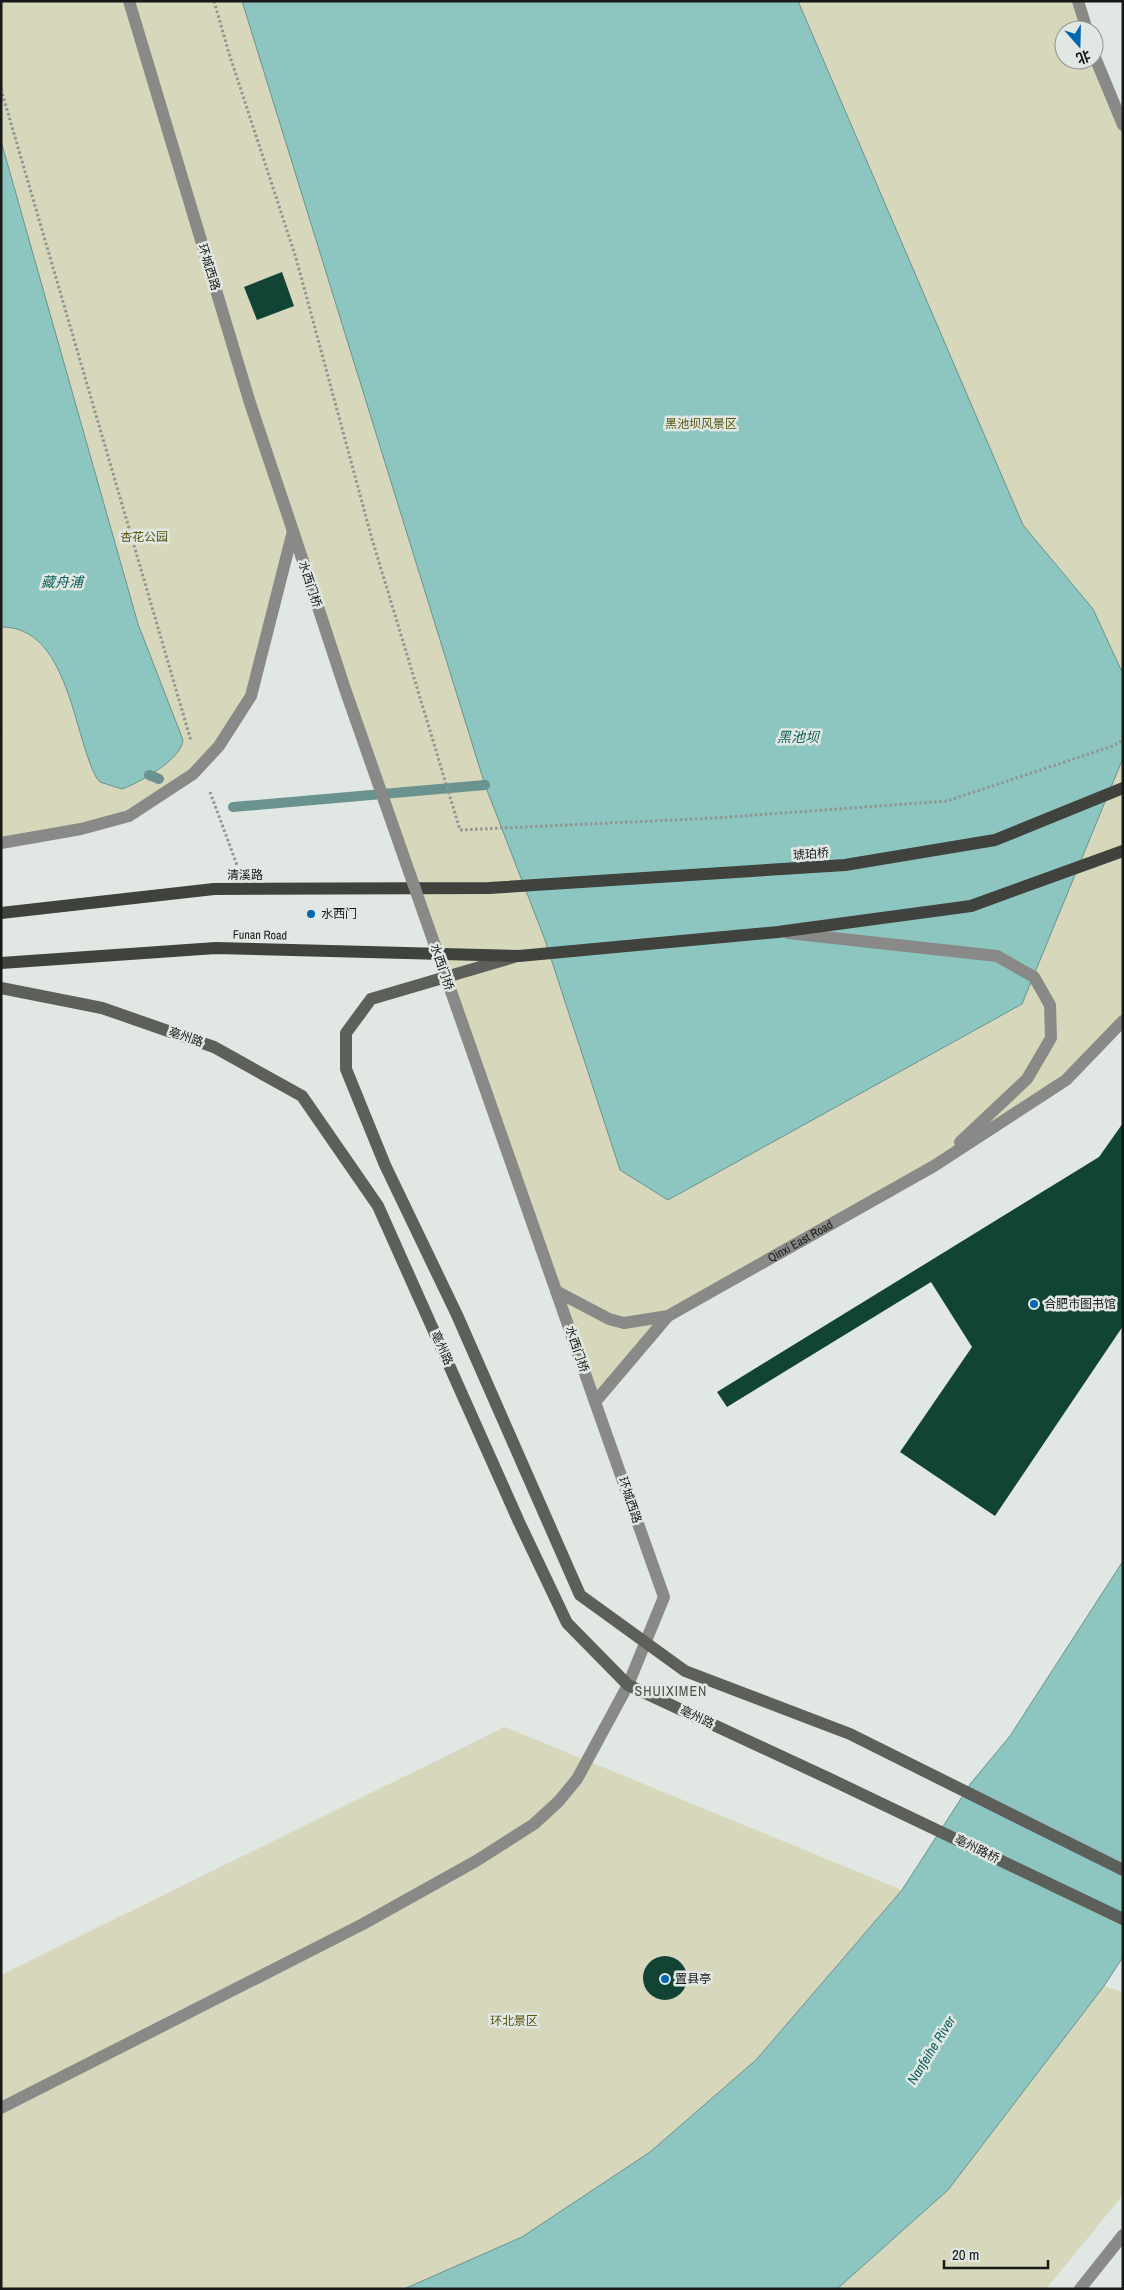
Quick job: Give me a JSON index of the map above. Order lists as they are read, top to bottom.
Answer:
{
  "streets": {
    "main road": [
      "琥珀桥",
      "清溪路",
      "Funan Road",
      "亳州路",
      "亳州路桥"
    ],
    "street": ["环城西路", "水西门桥", "Qinxi East Road"]
  },
  "crossings": [
    ["环城西路", "水西门桥"],
    ["琥珀桥", "清溪路"],
    ["亳州路", "亳州路桥"]
  ],
  "districts": ["SHUIXIMEN"],
  "water": ["藏舟浦", "黑池坝", "Nanfeihe River"],
  "parks": ["黑池坝风景区", "杏花公园", "环北景区"],
  "places": ["水西门", "合肥市图书馆", "置县亭"],
  "scale_bar": "20 m",
  "north": "bottom"
}
